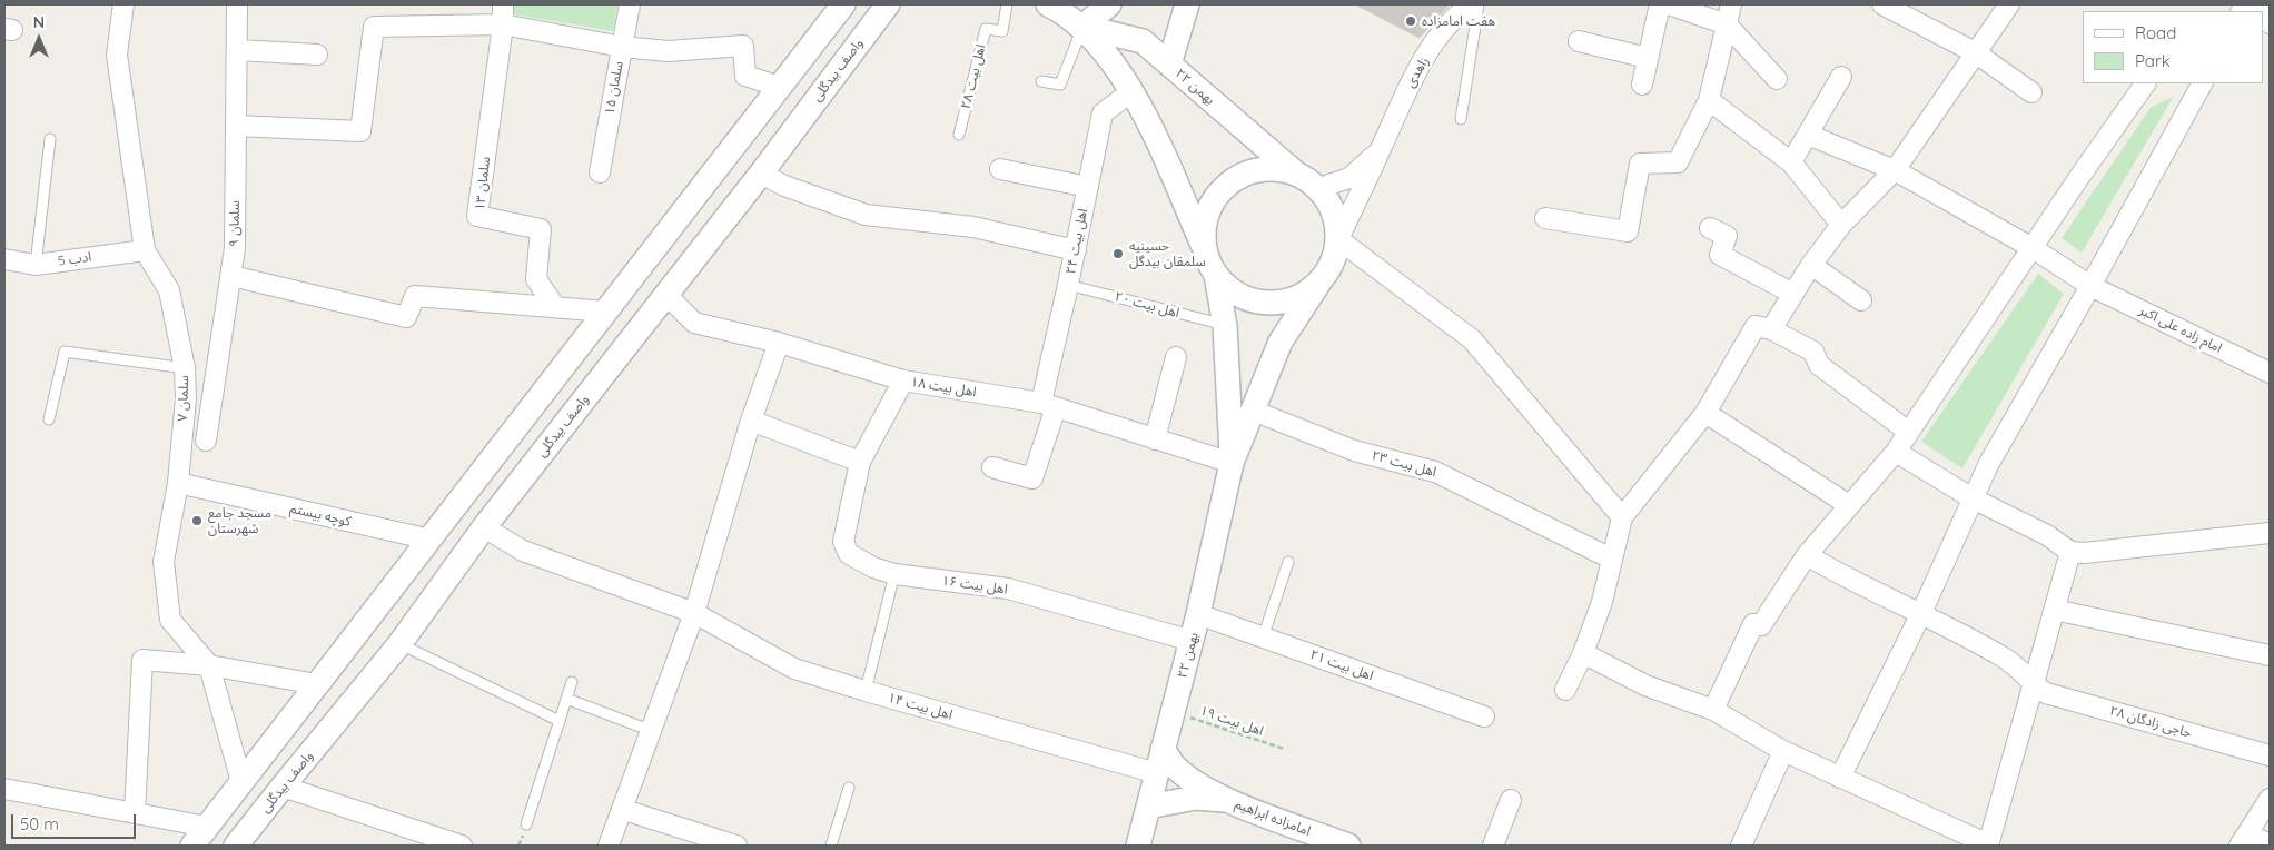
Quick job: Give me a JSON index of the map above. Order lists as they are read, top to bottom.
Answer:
{
  "streets": {
    "street": [
      "واصف بیدگلی",
      "زاهدی",
      "۲۲ بهمن",
      "سلمان ۱۵",
      "سلمان ۱۳",
      "سلمان ۹",
      "اهل بیت ۲۴",
      "ادب 5",
      "امام زاده علی اکبر",
      "اهل بیت ۱۸",
      "سلمان ۷",
      "اهل بیت ۲۳",
      "کوچه بیستم",
      "اهل بیت ۱۶",
      "اهل بیت ۲۱",
      "اهل بیت ۱۴",
      "حاجی زادگان ۲۸",
      "امامزاده ابراهیم"
    ],
    "lane": ["اهل بیت ۲۸", "اهل بیت ۲۰"],
    "path": ["اهل بیت ۱۹"]
  },
  "crossings": [
    ["واصف بیدگلی", "اهل بیت ۱۸"],
    ["واصف بیدگلی", "اهل بیت ۱۴"],
    ["زاهدی", "۲۲ بهمن"],
    ["۲۲ بهمن", "اهل بیت ۲۴"],
    ["۲۲ بهمن", "اهل بیت ۲۰"],
    ["۲۲ بهمن", "اهل بیت ۱۸"],
    ["۲۲ بهمن", "اهل بیت ۲۳"],
    ["۲۲ بهمن", "اهل بیت ۱۶"],
    ["۲۲ بهمن", "اهل بیت ۲۱"],
    ["۲۲ بهمن", "اهل بیت ۱۴"],
    ["۲۲ بهمن", "اهل بیت ۱۹"],
    ["۲۲ بهمن", "امامزاده ابراهیم"],
    ["اهل بیت ۲۴", "اهل بیت ۲۰"],
    ["اهل بیت ۲۴", "اهل بیت ۱۸"],
    ["ادب 5", "سلمان ۷"],
    ["اهل بیت ۱۸", "اهل بیت ۱۶"],
    ["سلمان ۷", "کوچه بیستم"]
  ],
  "places": ["هفت امامزاده", "حسینیه سلمقان بیدگل", "مسجد جامع شهرستان"],
  "legend": ["Road", "Park"],
  "scale_bar": "50 m",
  "north": "top"
}
